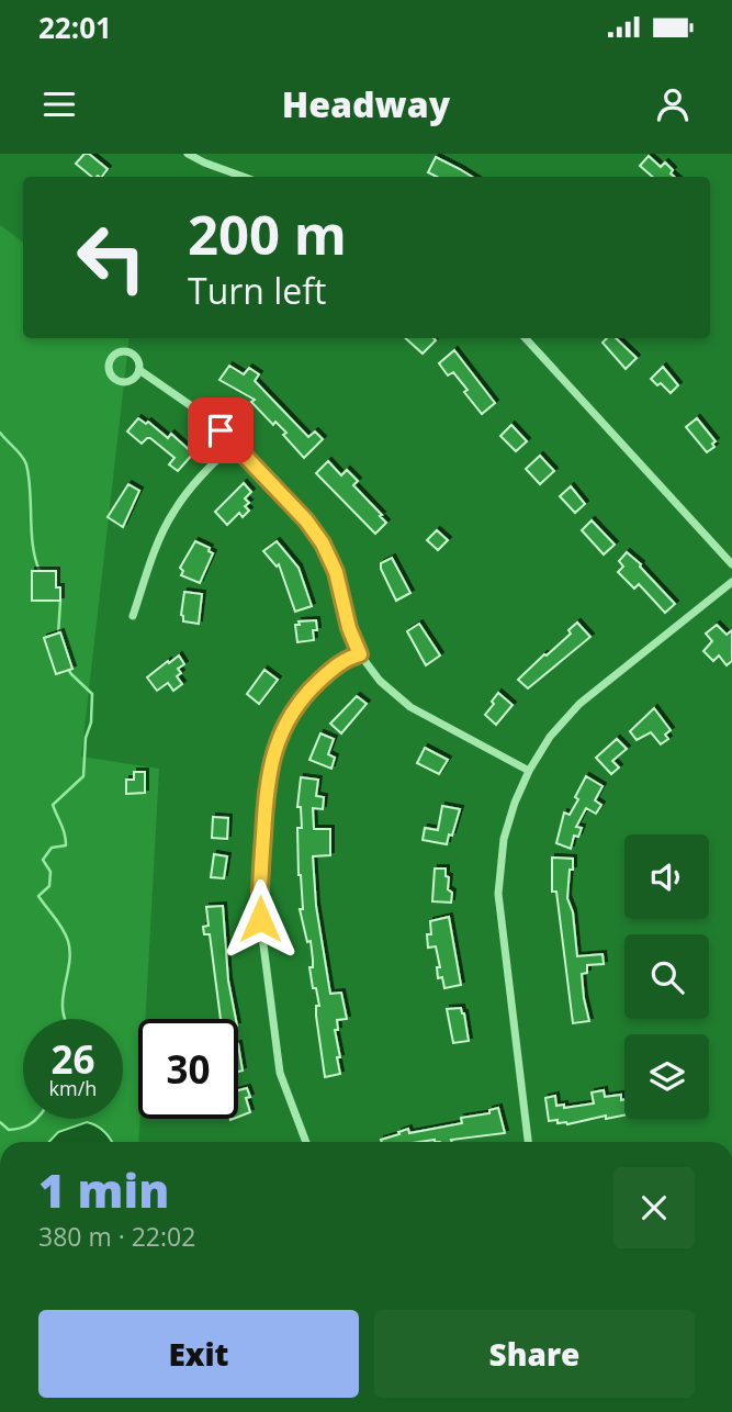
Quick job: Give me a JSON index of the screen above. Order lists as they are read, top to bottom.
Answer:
{
  "page": {
    "status": "22:01",
    "header": "Headway",
    "turn": ["200 m", "Turn left"],
    "speed": "26 km/h",
    "limit": "30",
    "heading": ["1 min", "380 m · 22:02"],
    "buttons": ["Exit", "Share"]
  }
}
